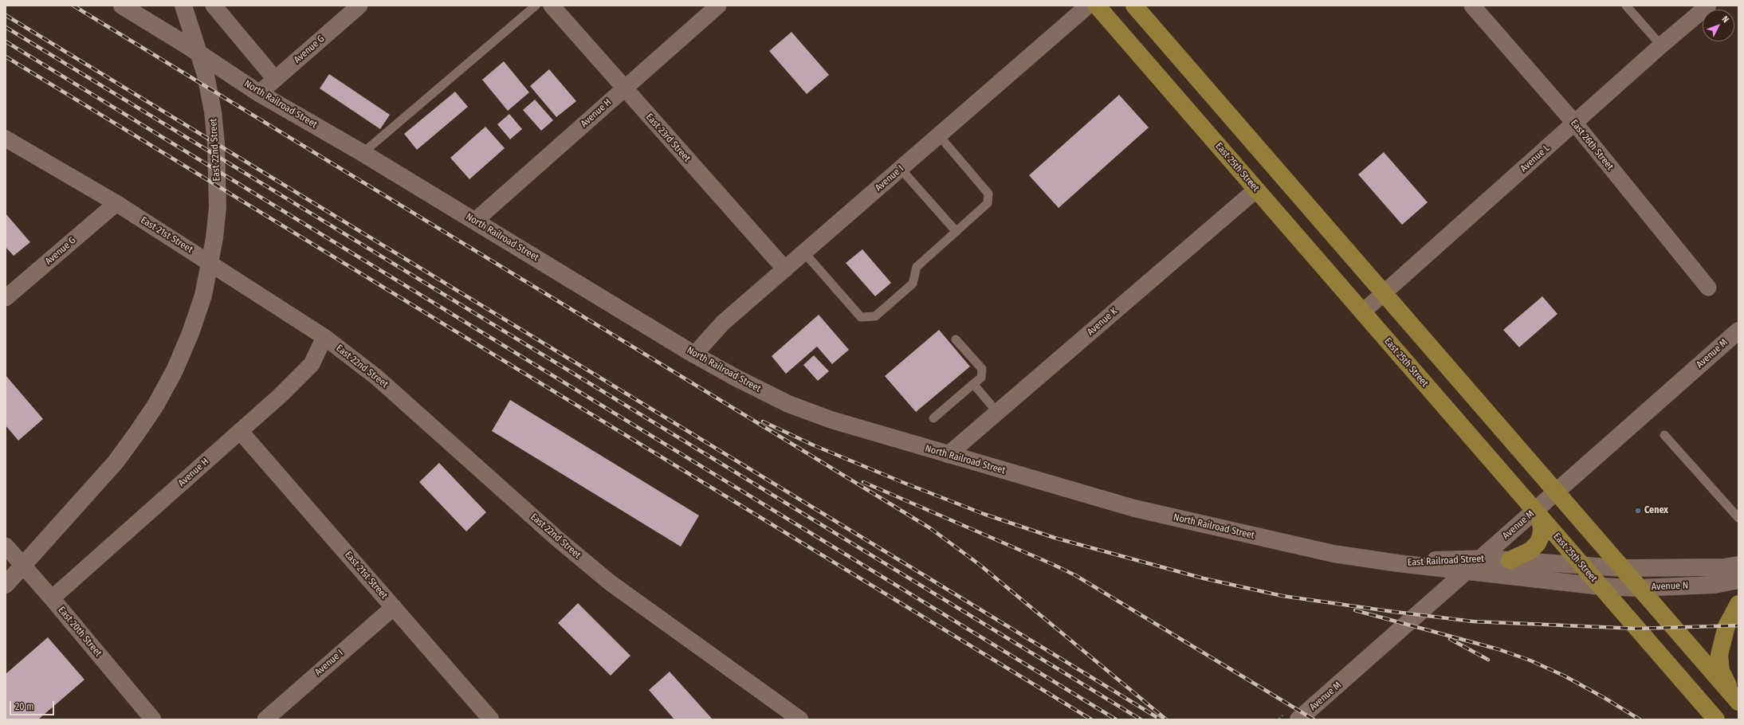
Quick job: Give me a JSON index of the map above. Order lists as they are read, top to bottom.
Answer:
{
  "streets": {
    "main road": [
      "North Railroad Street",
      "East 22nd Street",
      "East 25th Street",
      "Avenue M",
      "East Railroad Street",
      "Avenue N"
    ],
    "street": [
      "Avenue G",
      "Avenue H",
      "East 23rd Street",
      "East 26th Street",
      "Avenue L",
      "Avenue I",
      "East 21st Street",
      "Avenue K",
      "East 20th Street"
    ]
  },
  "crossings": [
    ["Avenue G", "North Railroad Street"],
    ["Avenue G", "East 21st Street"],
    ["North Railroad Street", "Avenue H"],
    ["North Railroad Street", "Avenue I"],
    ["North Railroad Street", "Avenue K"],
    ["North Railroad Street", "East Railroad Street"],
    ["Avenue H", "East 23rd Street"],
    ["Avenue H", "East 22nd Street"],
    ["Avenue H", "East 21st Street"],
    ["Avenue H", "East 20th Street"],
    ["East 23rd Street", "Avenue I"],
    ["East 26th Street", "Avenue L"],
    ["East 22nd Street", "East 21st Street"],
    ["Avenue L", "East 25th Street"],
    ["East 25th Street", "Avenue K"],
    ["East 25th Street", "East Railroad Street"],
    ["East 25th Street", "Avenue N"],
    ["Avenue I", "East 21st Street"],
    ["East Railroad Street", "Avenue N"]
  ],
  "places": ["Cenex"],
  "scale_bar": "20 m",
  "north": "top right"
}
